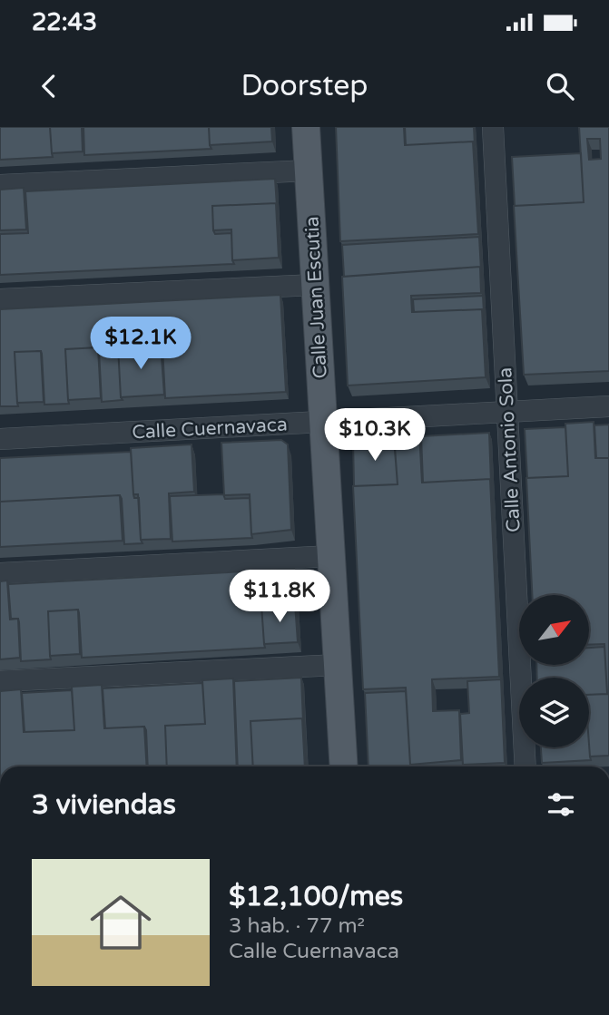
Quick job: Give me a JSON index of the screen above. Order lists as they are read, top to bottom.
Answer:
{
  "streets": {
    "main road": ["Calle Juan Escutia"],
    "street": ["Calle Cuernavaca", "Calle Antonio Sola"]
  },
  "crossings": [
    ["Calle Juan Escutia", "Calle Cuernavaca"],
    ["Calle Cuernavaca", "Calle Antonio Sola"]
  ],
  "north": "top right",
  "page": {
    "status": "22:43",
    "header": "Doorstep",
    "price": ["$12.1K", "$10.3K", "$11.8K"],
    "heading": "3 viviendas",
    "list": [
      {
        "name": "$12,100/mes",
        "note": "3 hab. · 77 m² · Calle Cuernavaca"
      }
    ]
  }
}
